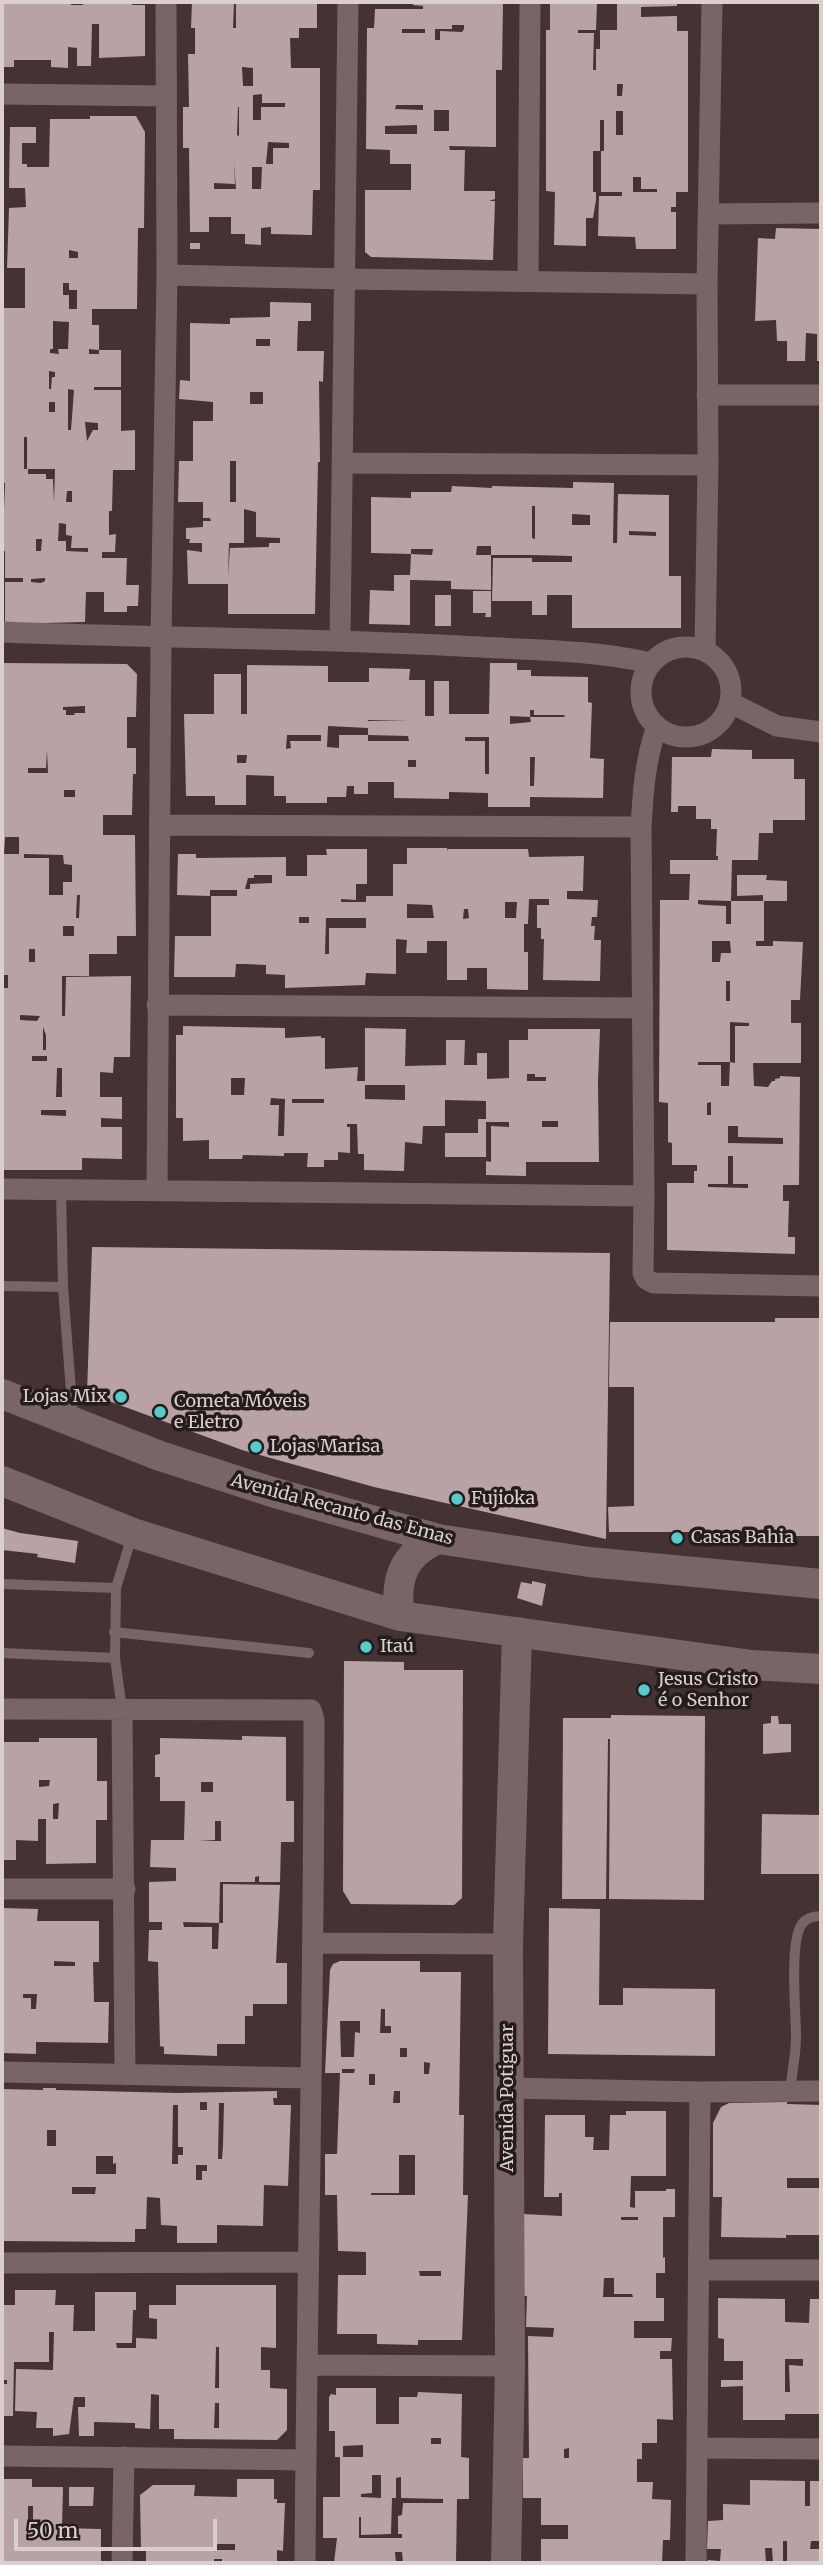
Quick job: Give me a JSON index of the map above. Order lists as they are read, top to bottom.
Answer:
{
  "streets": {
    "main road": ["Avenida Recanto das Emas", "Avenida Potiguar"]
  },
  "places": [
    "Lojas Mix",
    "Cometa Móveis e Eletro",
    "Lojas Marisa",
    "Fujioka",
    "Casas Bahia",
    "Itaú",
    "Jesus Cristo é o Senhor"
  ],
  "scale_bar": "50 m"
}
